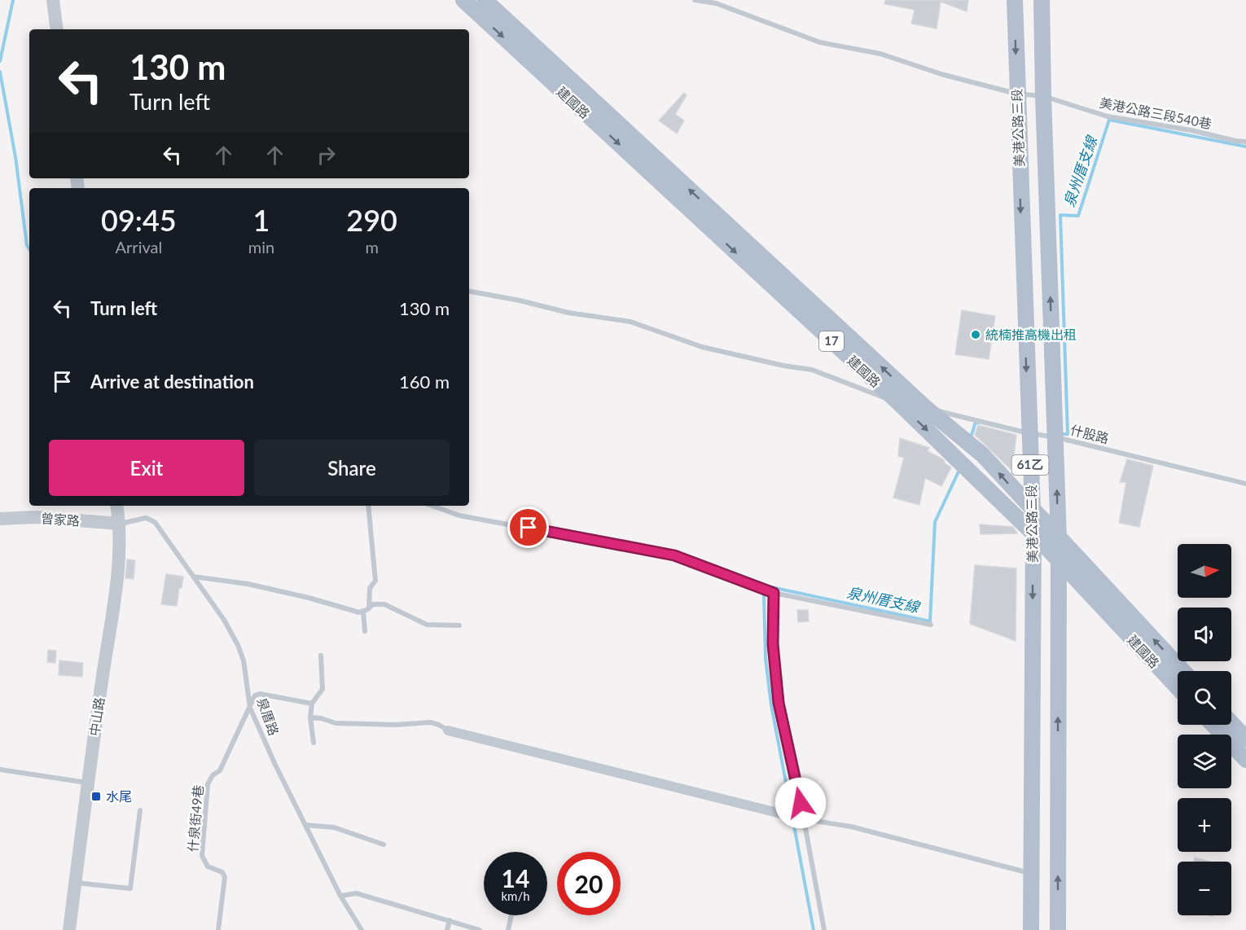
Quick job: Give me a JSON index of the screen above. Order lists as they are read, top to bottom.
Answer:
{
  "streets": {
    "main road": [
      "建國路",
      "美港公路三段",
      "17",
      "61乙"
    ],
    "street": ["曾家路", "中山路"],
    "lane": [
      "美港公路三段540巷",
      "什股路",
      "泉厝路",
      "什泉街49巷"
    ]
  },
  "crossings": [
    ["建國路", "美港公路三段"],
    ["建國路", "什股路"],
    ["美港公路三段540巷", "美港公路三段"],
    ["美港公路三段", "什股路"],
    ["曾家路", "中山路"],
    ["曾家路", "泉厝路"],
    ["中山路", "泉厝路"],
    ["泉厝路", "什泉街49巷"]
  ],
  "water": ["泉州厝支線"],
  "places": {
    "other": ["統楠推高機出租"],
    "transit": ["水尾"]
  },
  "north": "right",
  "page": {
    "turn": ["130 m", "Turn left"],
    "eta": [
      "09:45",
      "Arrival",
      "1",
      "min",
      "290",
      "m"
    ],
    "list": [
      {
        "name": "Turn left",
        "value": "130 m"
      },
      {
        "name": "Arrive at destination",
        "value": "160 m"
      }
    ],
    "buttons": ["Exit", "Share"],
    "map_buttons": ["+", "−"],
    "speed": "14 km/h",
    "limit": "20"
  }
}
